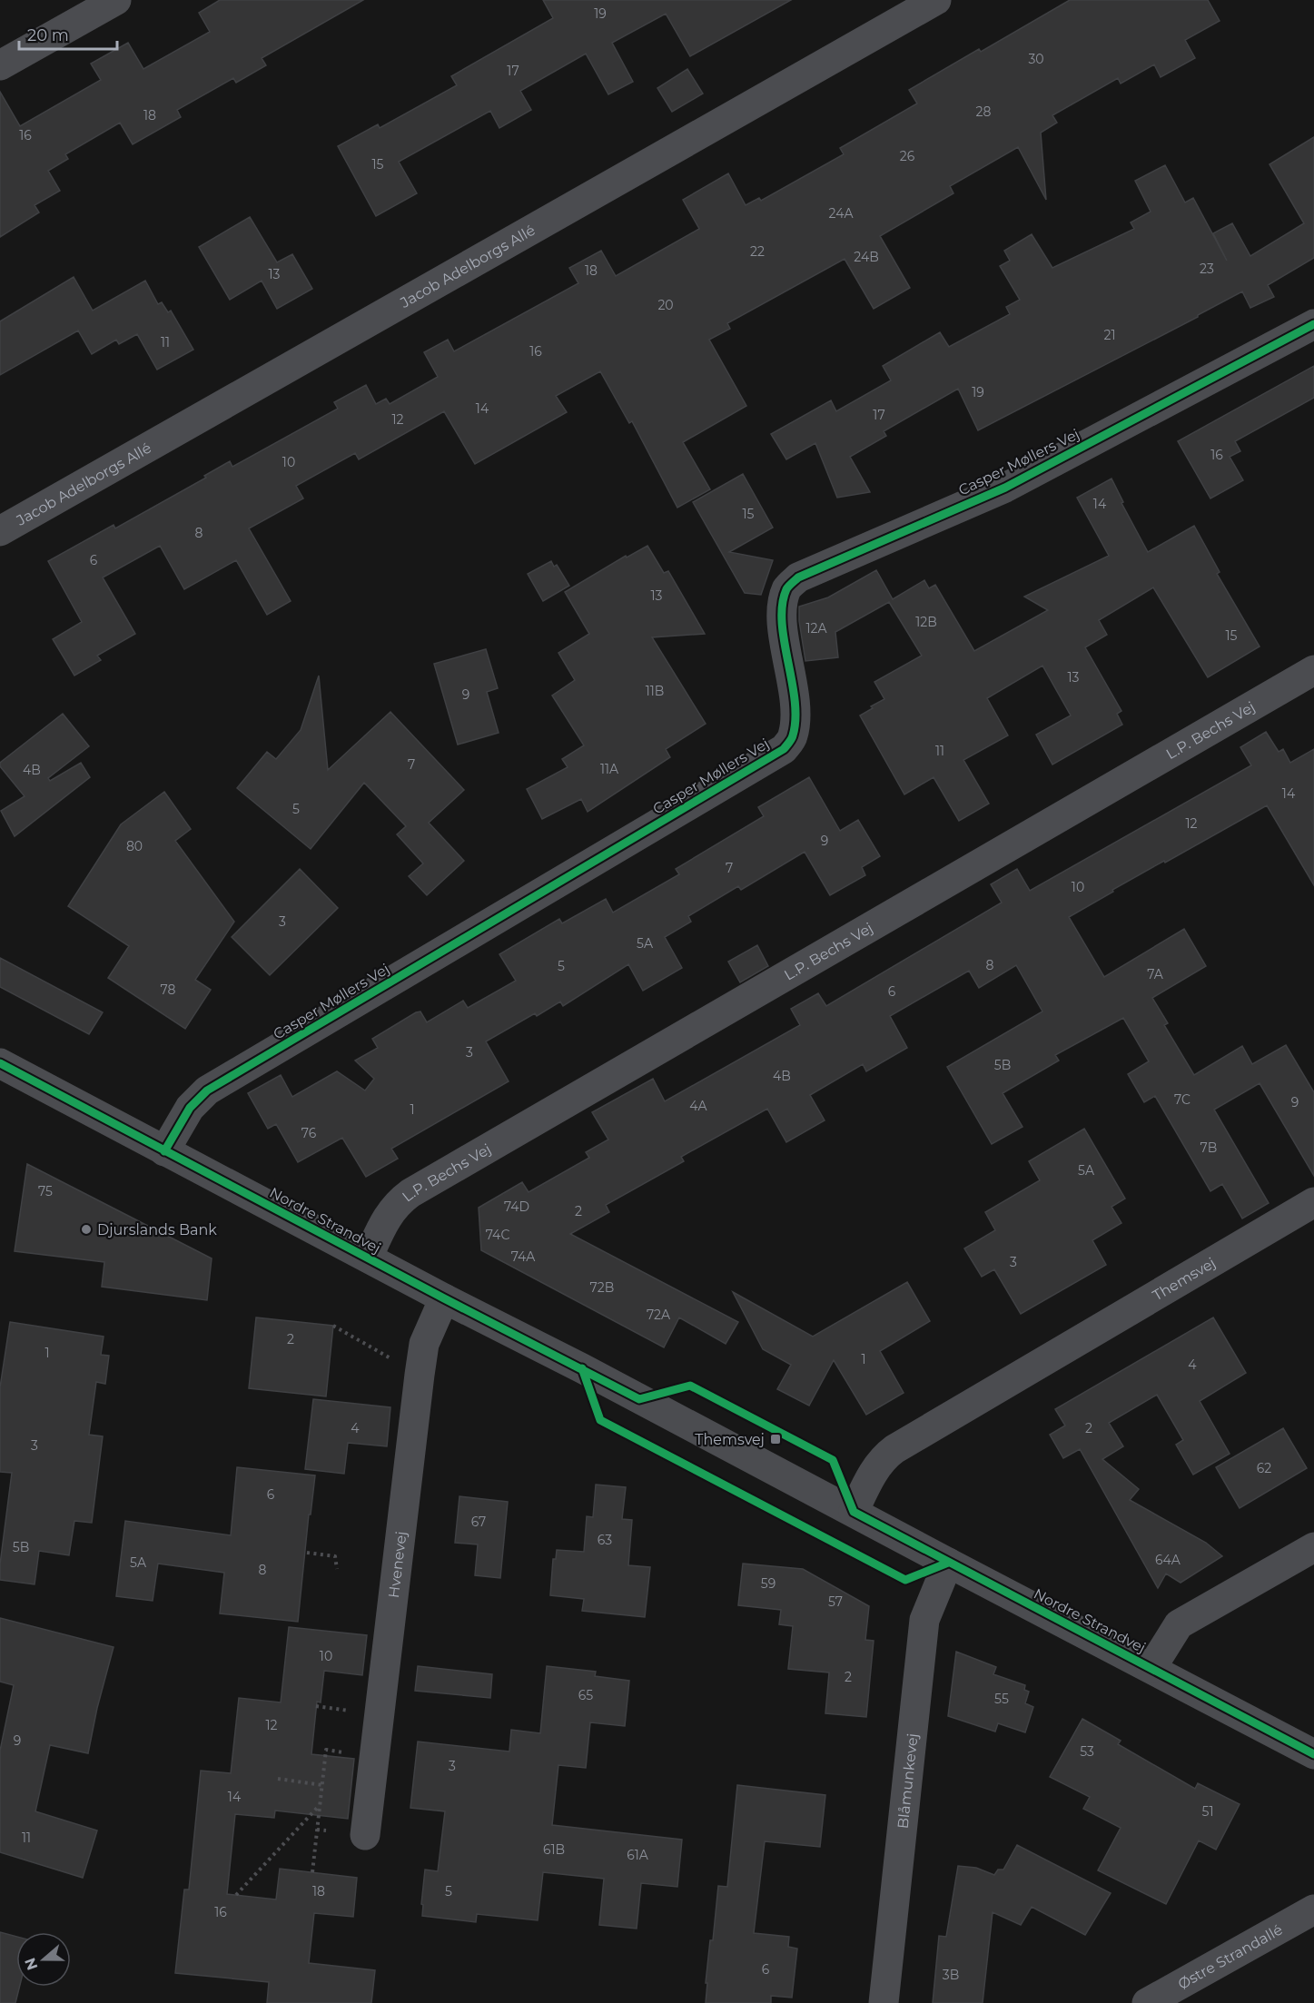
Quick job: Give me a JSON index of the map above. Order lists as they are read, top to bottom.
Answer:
{
  "streets": {
    "street": [
      "Jacob Adelborgs Allé",
      "Casper Møllers Vej",
      "L.P. Bechs Vej",
      "Nordre Strandvej",
      "Themsvej",
      "Hvenevej",
      "Blåmunkevej",
      "Østre Strandallé"
    ]
  },
  "crossings": [
    ["Casper Møllers Vej", "Nordre Strandvej"],
    ["L.P. Bechs Vej", "Nordre Strandvej"],
    ["Nordre Strandvej", "Themsvej"],
    ["Nordre Strandvej", "Hvenevej"],
    ["Nordre Strandvej", "Blåmunkevej"]
  ],
  "places": {
    "other": ["Djurslands Bank"],
    "transit": ["Themsvej"]
  },
  "house_numbers": [
    "19",
    "30",
    "17",
    "28",
    "18",
    "16",
    "26",
    "15",
    "24A",
    "22",
    "24B",
    "23",
    "18",
    "13",
    "20",
    "21",
    "11",
    "16",
    "19",
    "14",
    "17",
    "12",
    "16",
    "10",
    "14",
    "15",
    "8",
    "6",
    "13",
    "12B",
    "12A",
    "15",
    "13",
    "11B",
    "9",
    "11",
    "7",
    "11A",
    "4B",
    "14",
    "5",
    "12",
    "9",
    "80",
    "7",
    "10",
    "3",
    "5A",
    "8",
    "5",
    "7A",
    "78",
    "6",
    "3",
    "5B",
    "4B",
    "7C",
    "9",
    "4A",
    "1",
    "76",
    "7B",
    "5A",
    "75",
    "74D",
    "2",
    "74C",
    "74A",
    "3",
    "72B",
    "72A",
    "2",
    "1",
    "1",
    "4",
    "4",
    "2",
    "3",
    "62",
    "6",
    "67",
    "63",
    "5B",
    "64A",
    "5A",
    "8",
    "59",
    "57",
    "10",
    "2",
    "65",
    "55",
    "12",
    "9",
    "53",
    "3",
    "14",
    "51",
    "11",
    "61B",
    "61A",
    "18",
    "5",
    "16",
    "6",
    "3B"
  ],
  "scale_bar": "20 m",
  "north": "left"
}
